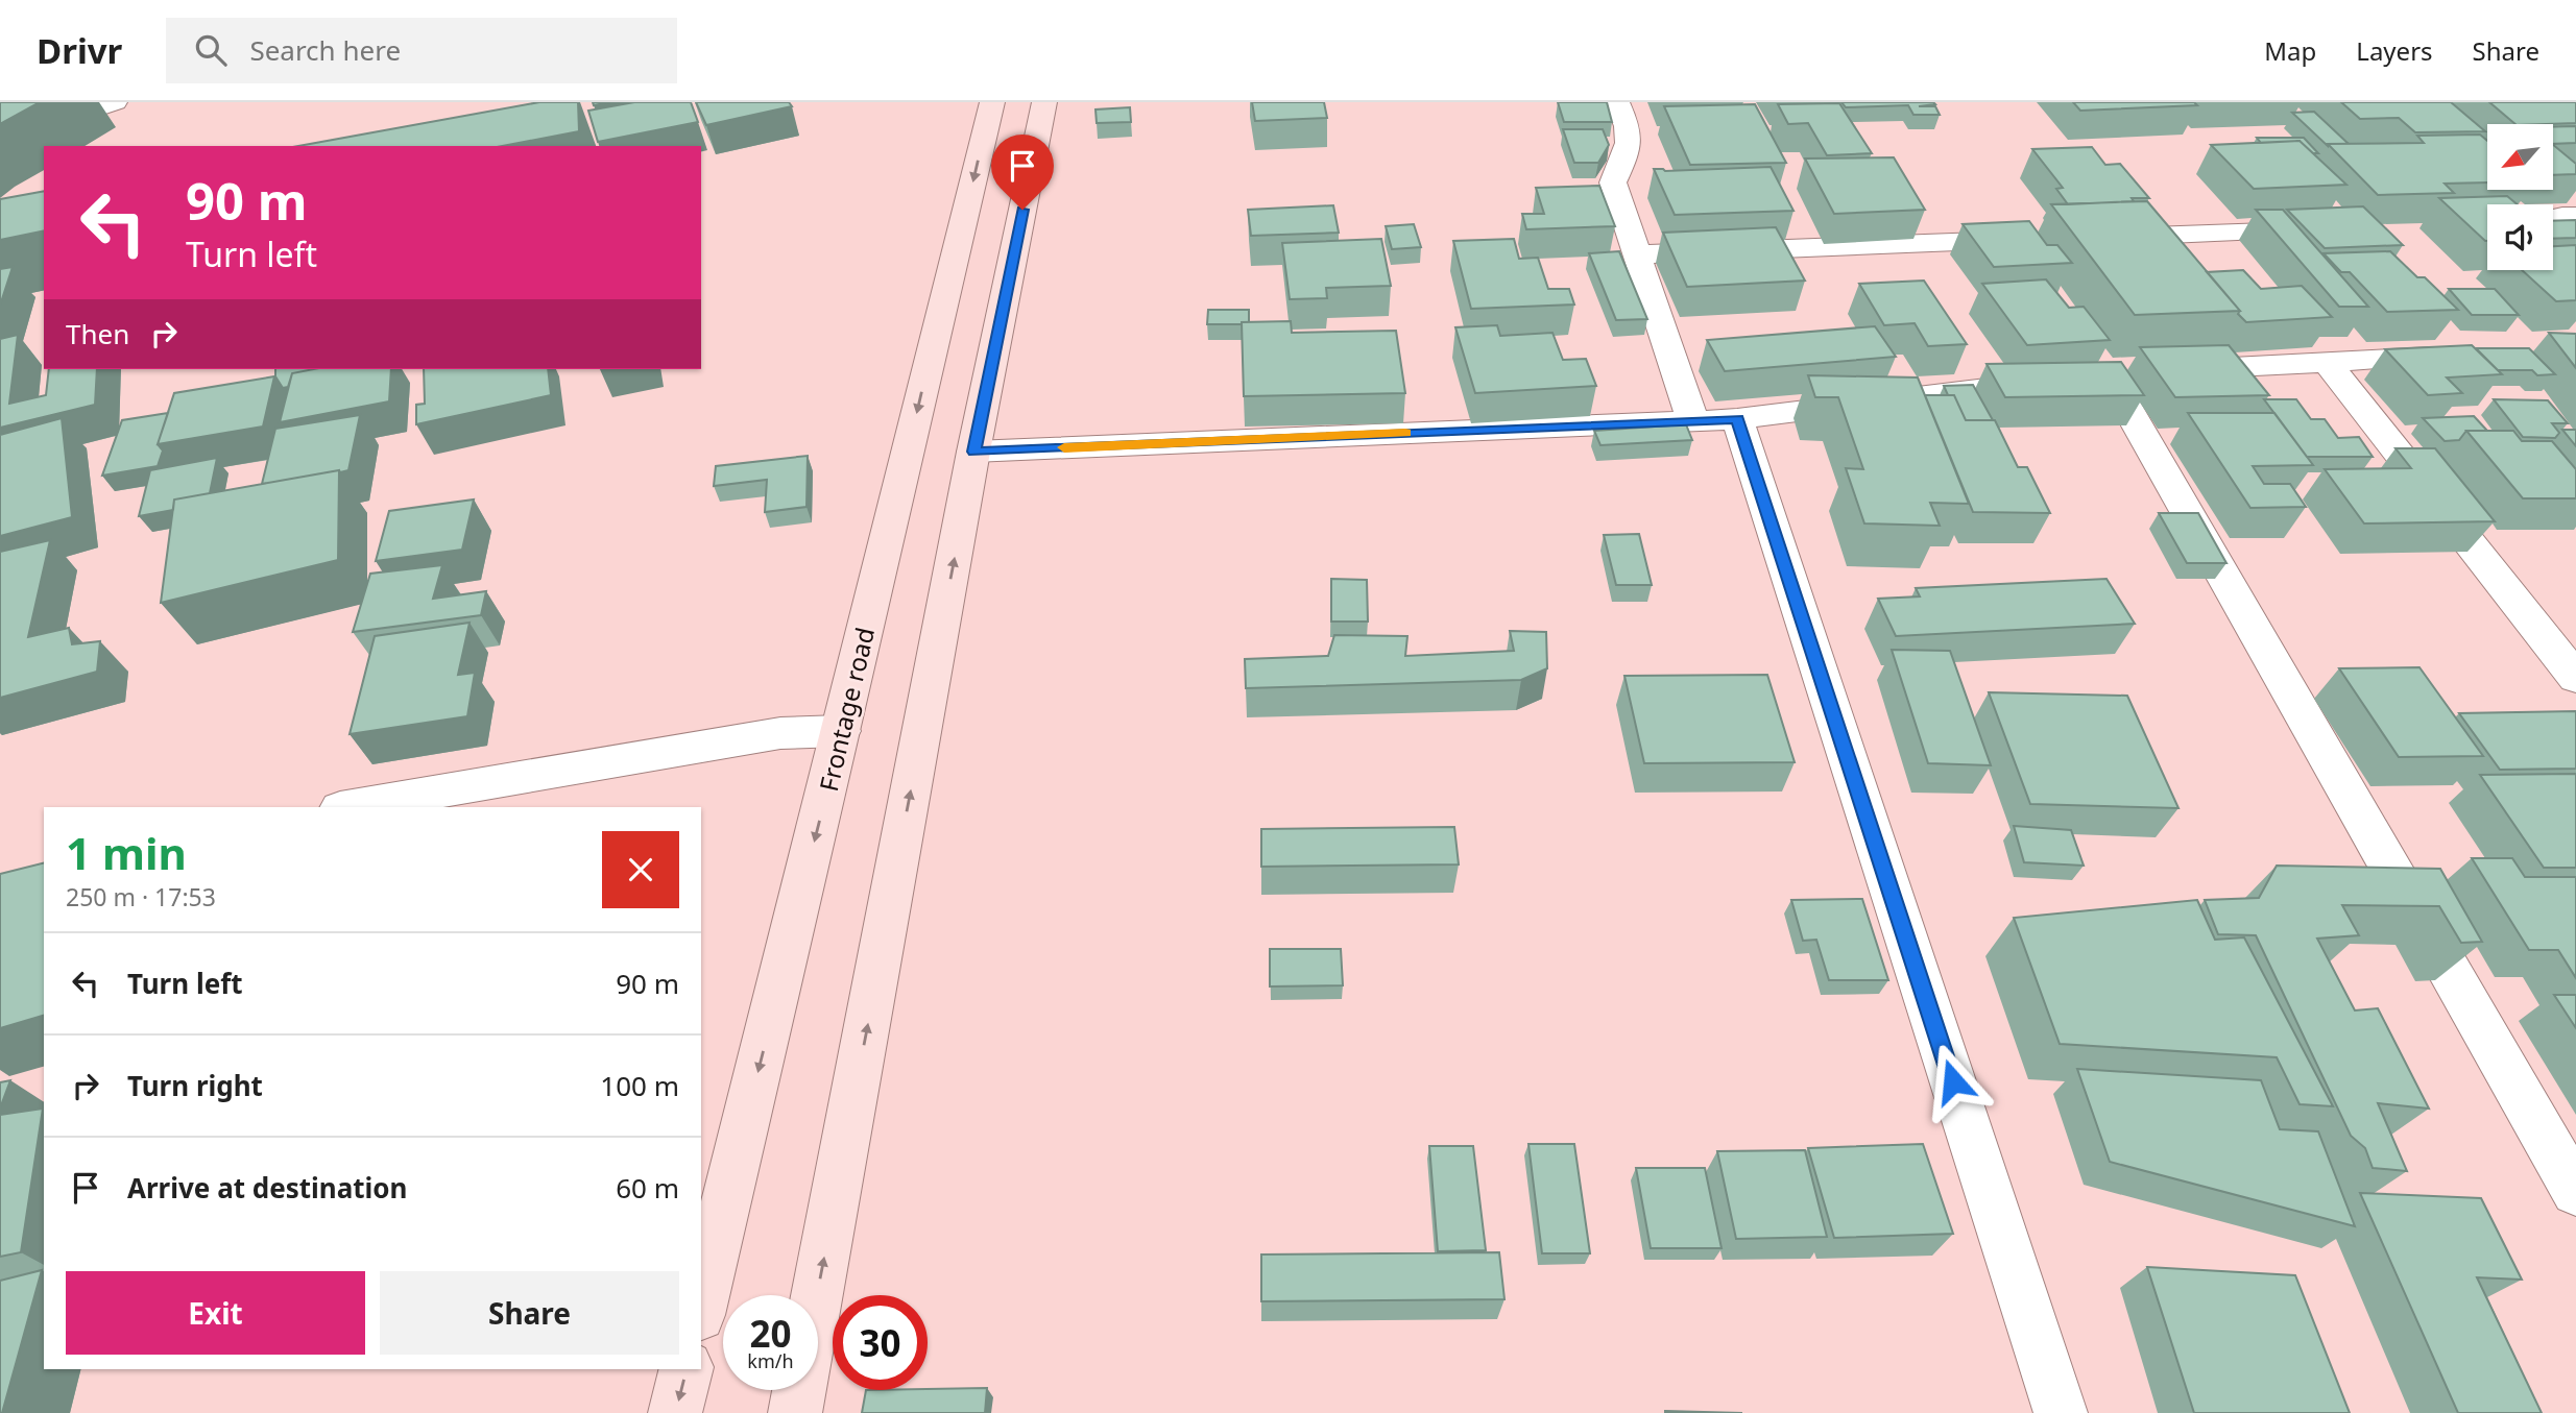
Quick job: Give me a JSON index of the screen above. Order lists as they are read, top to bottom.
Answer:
{
  "streets": {
    "main road": ["Frontage road"]
  },
  "north": "bottom left",
  "page": {
    "header": "Drivr",
    "search": "Search here",
    "nav": ["Map", "Layers", "Share"],
    "turn": ["90 m", "Turn left"],
    "then": "Then",
    "heading": ["1 min", "250 m · 17:53"],
    "list": [
      {
        "name": "Turn left",
        "value": "90 m"
      },
      {
        "name": "Turn right",
        "value": "100 m"
      },
      {
        "name": "Arrive at destination",
        "value": "60 m"
      }
    ],
    "buttons": ["Exit", "Share"],
    "speed": "20 km/h",
    "limit": "30"
  }
}
